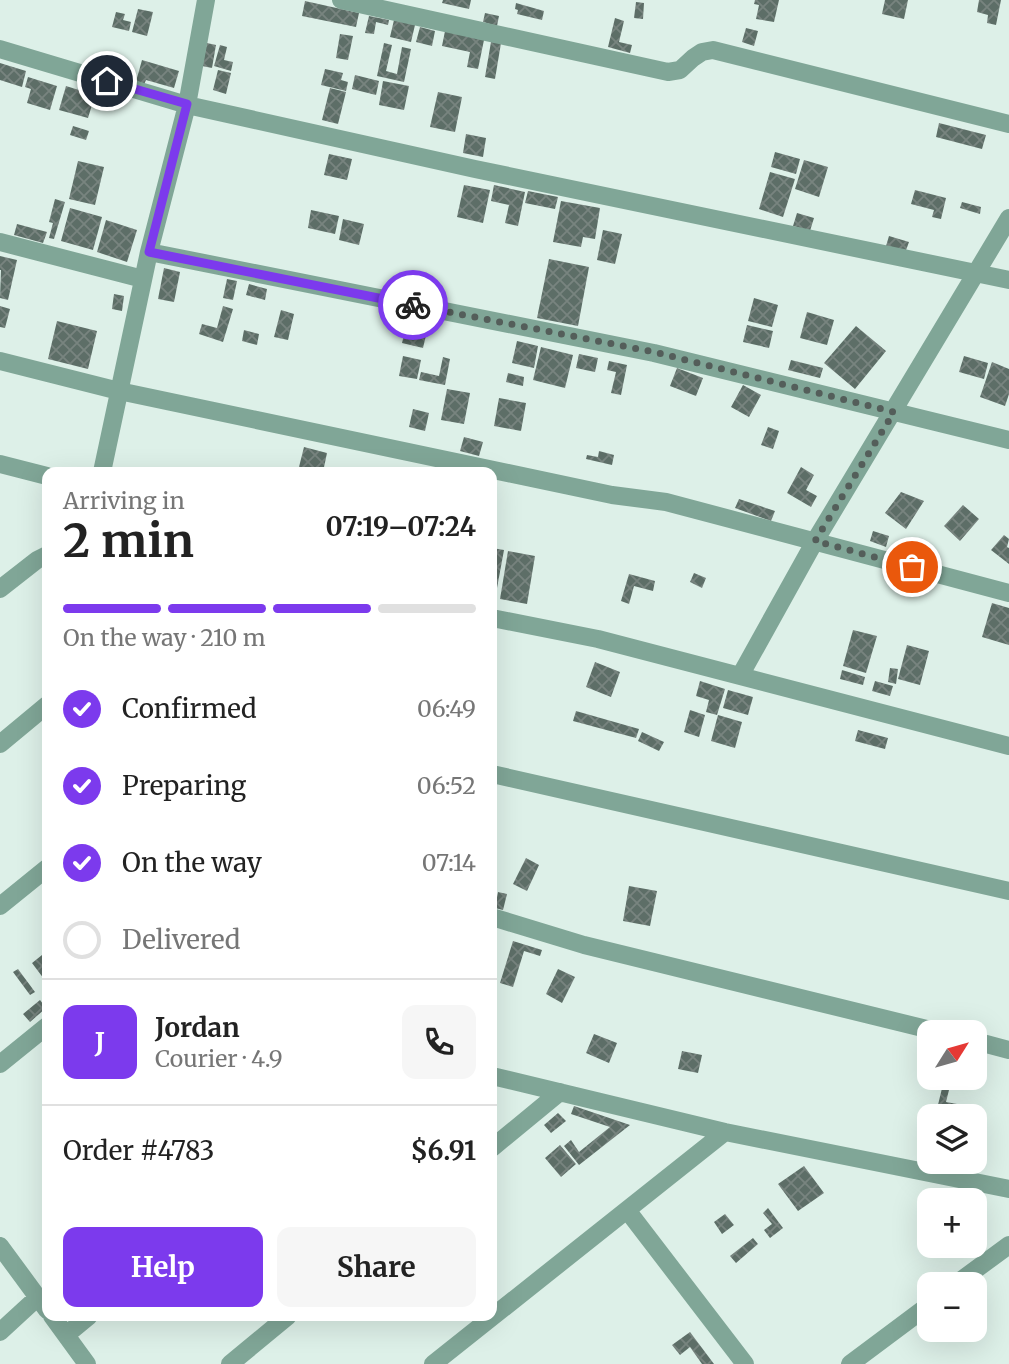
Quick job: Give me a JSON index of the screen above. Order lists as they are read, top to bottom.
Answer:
{
  "north": "top right",
  "page": {
    "heading": ["2 min", "Arriving in", "07:19–07:24"],
    "panel": [
      "Jordan",
      "Courier · 4.9",
      "Order #4783",
      "$6.91"
    ],
    "bar": "On the way · 210 m",
    "list": [
      ["Confirmed", "06:49"],
      ["Preparing", "06:52"],
      ["On the way", "07:14"],
      "Delivered"
    ],
    "round": "J",
    "map_buttons": ["+", "−"],
    "buttons": ["Help", "Share"]
  }
}
